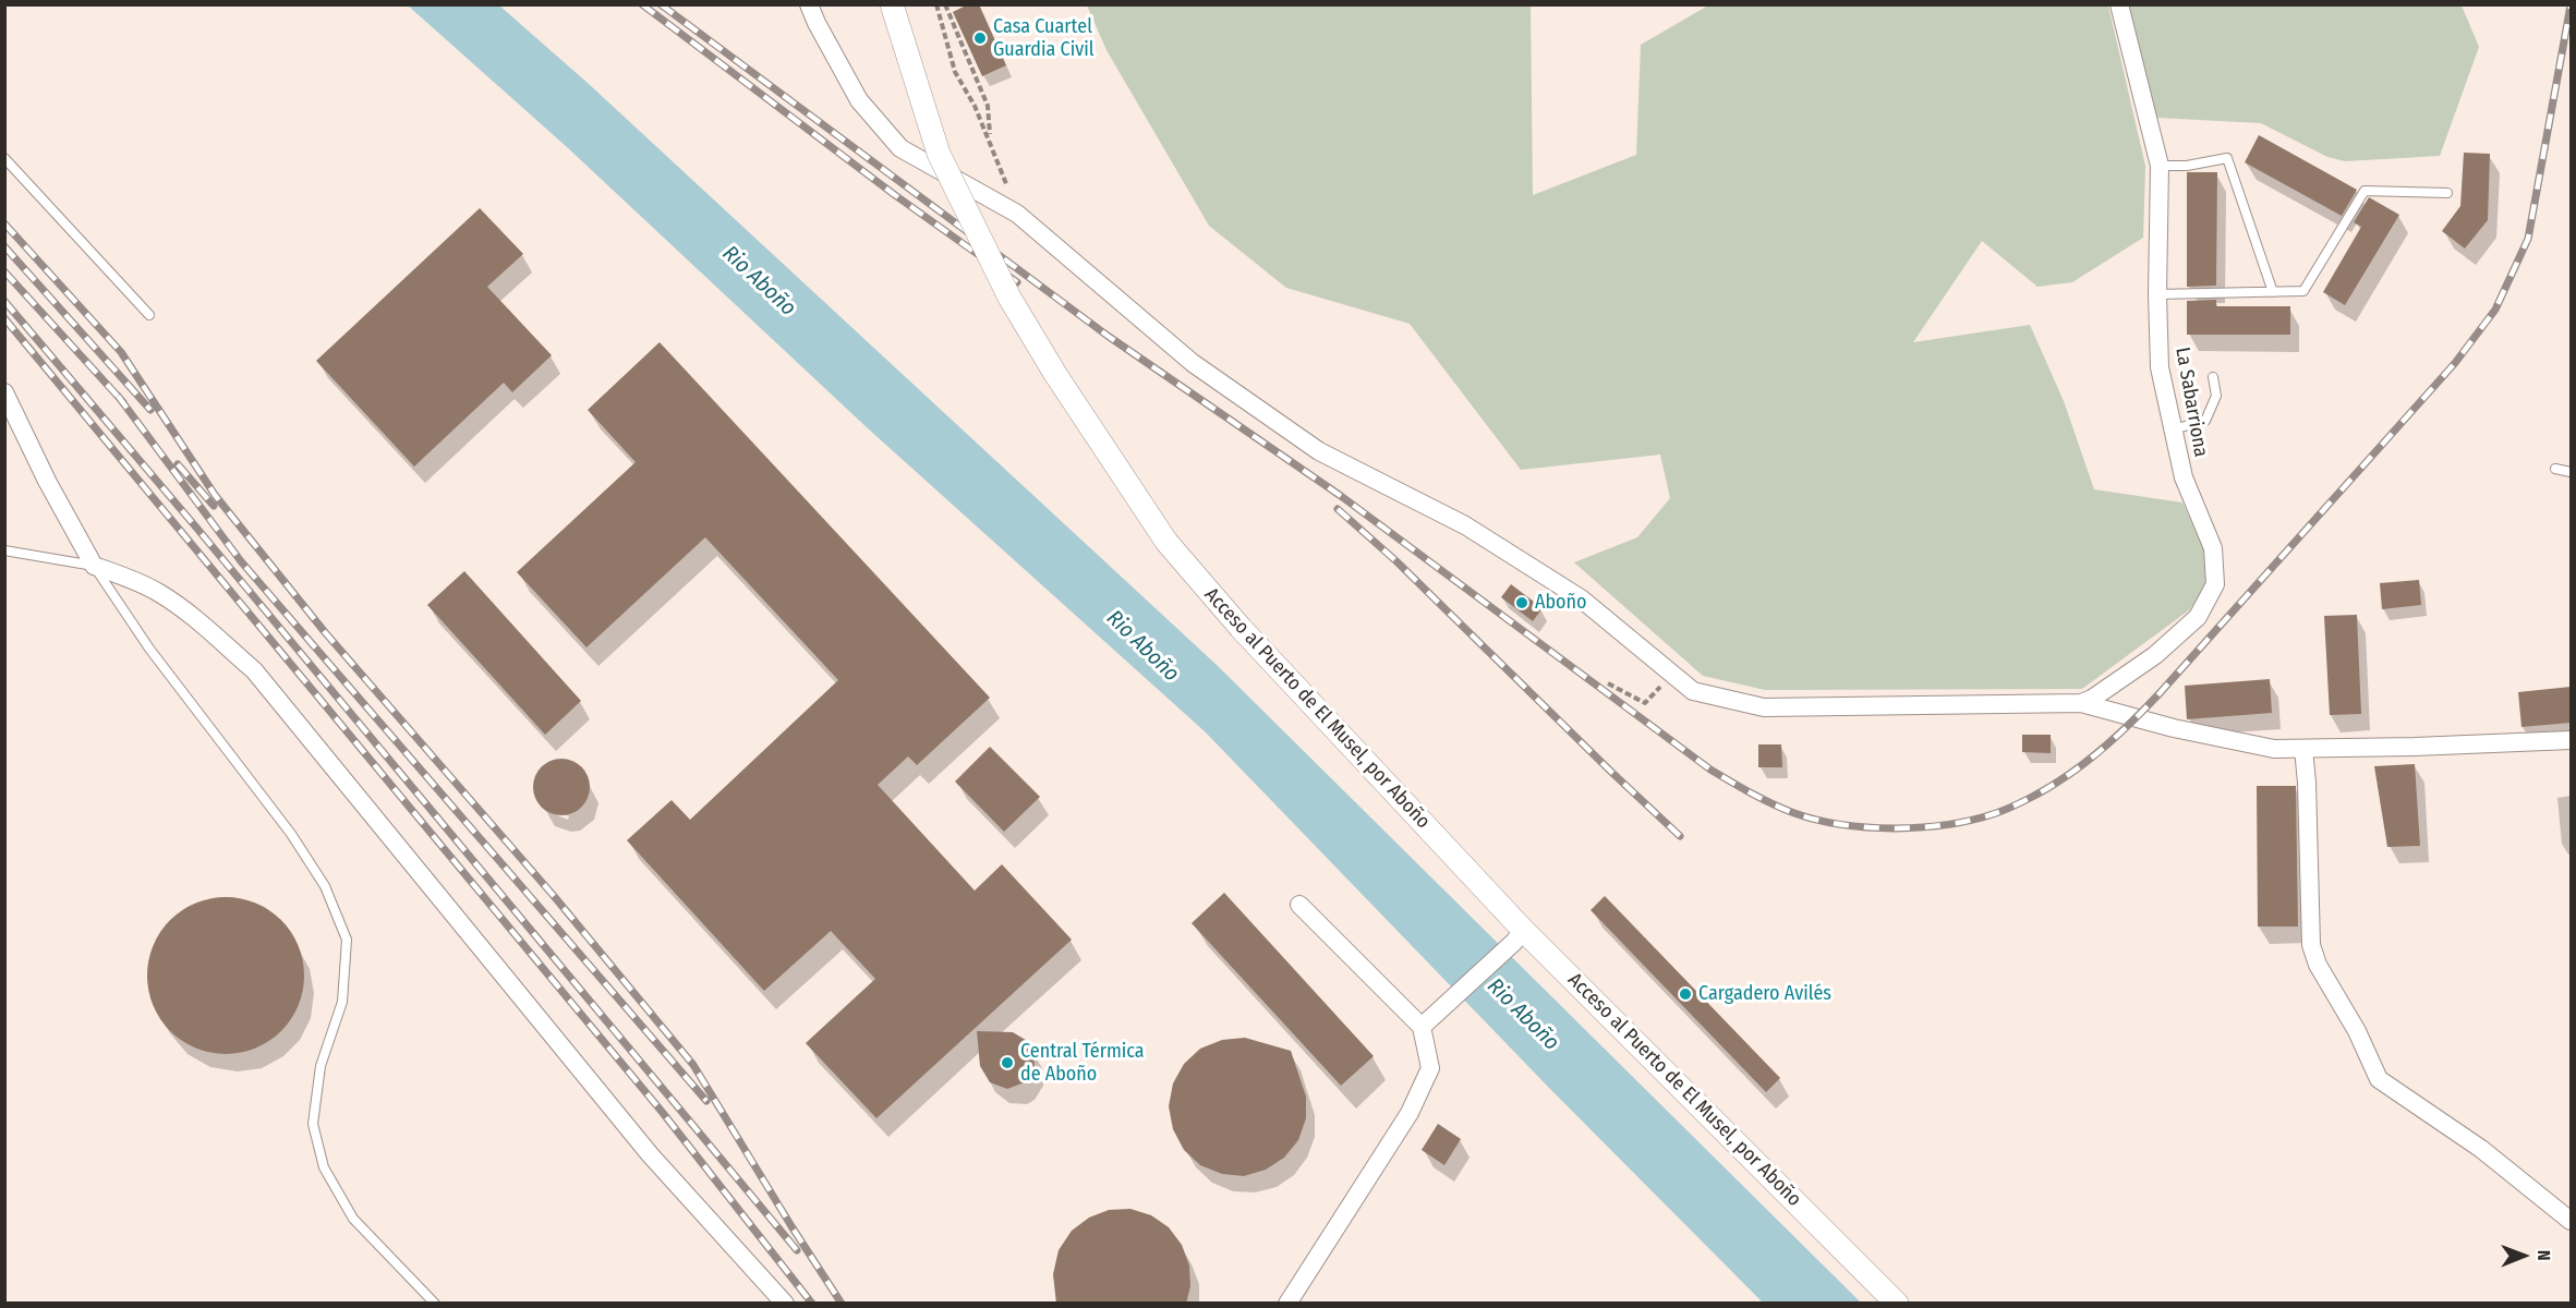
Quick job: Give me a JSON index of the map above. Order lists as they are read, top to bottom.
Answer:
{
  "streets": {
    "street": ["La Sabarriona", "Acceso al Puerto de El Musel, por Aboño"]
  },
  "water": ["Rio Aboño"],
  "places": [
    "Casa Cuartel Guardia Civil",
    "Aboño",
    "Cargadero Avilés",
    "Central Térmica de Aboño"
  ],
  "north": "right"
}
